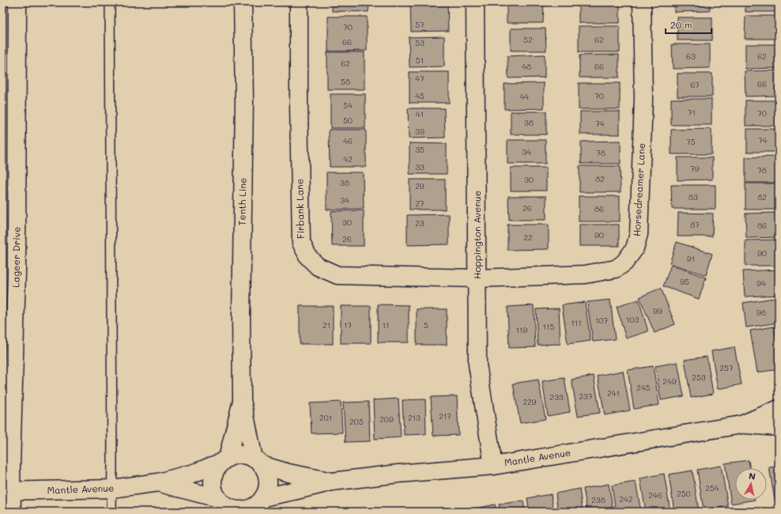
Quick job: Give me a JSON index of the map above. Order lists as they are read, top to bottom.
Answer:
{
  "streets": {
    "street": [
      "Horsedreamer Lane",
      "Tenth Line",
      "Firbank Lane",
      "Hoppington Avenue",
      "Lageer Drive",
      "Mantle Avenue"
    ]
  },
  "crossings": [
    ["Horsedreamer Lane", "Firbank Lane"],
    ["Horsedreamer Lane", "Hoppington Avenue"],
    ["Tenth Line", "Mantle Avenue"],
    ["Firbank Lane", "Hoppington Avenue"],
    ["Hoppington Avenue", "Mantle Avenue"],
    ["Lageer Drive", "Mantle Avenue"]
  ],
  "house_numbers": [
    "57",
    "70",
    "52",
    "62",
    "66",
    "53",
    "63",
    "62",
    "51",
    "62",
    "48",
    "66",
    "47",
    "58",
    "66",
    "67",
    "45",
    "70",
    "44",
    "54",
    "71",
    "70",
    "41",
    "50",
    "38",
    "74",
    "39",
    "74",
    "46",
    "75",
    "35",
    "34",
    "78",
    "42",
    "33",
    "79",
    "78",
    "82",
    "30",
    "38",
    "29",
    "83",
    "82",
    "34",
    "27",
    "26",
    "86",
    "30",
    "23",
    "87",
    "86",
    "90",
    "22",
    "26",
    "90",
    "91",
    "95",
    "94",
    "99",
    "98",
    "103",
    "107",
    "111",
    "21",
    "17",
    "11",
    "5",
    "115",
    "119",
    "257",
    "253",
    "249",
    "245",
    "241",
    "237",
    "233",
    "229",
    "217",
    "201",
    "213",
    "209",
    "205",
    "254",
    "250",
    "246",
    "242",
    "238"
  ],
  "scale_bar": "20 m",
  "north": "top"
}
